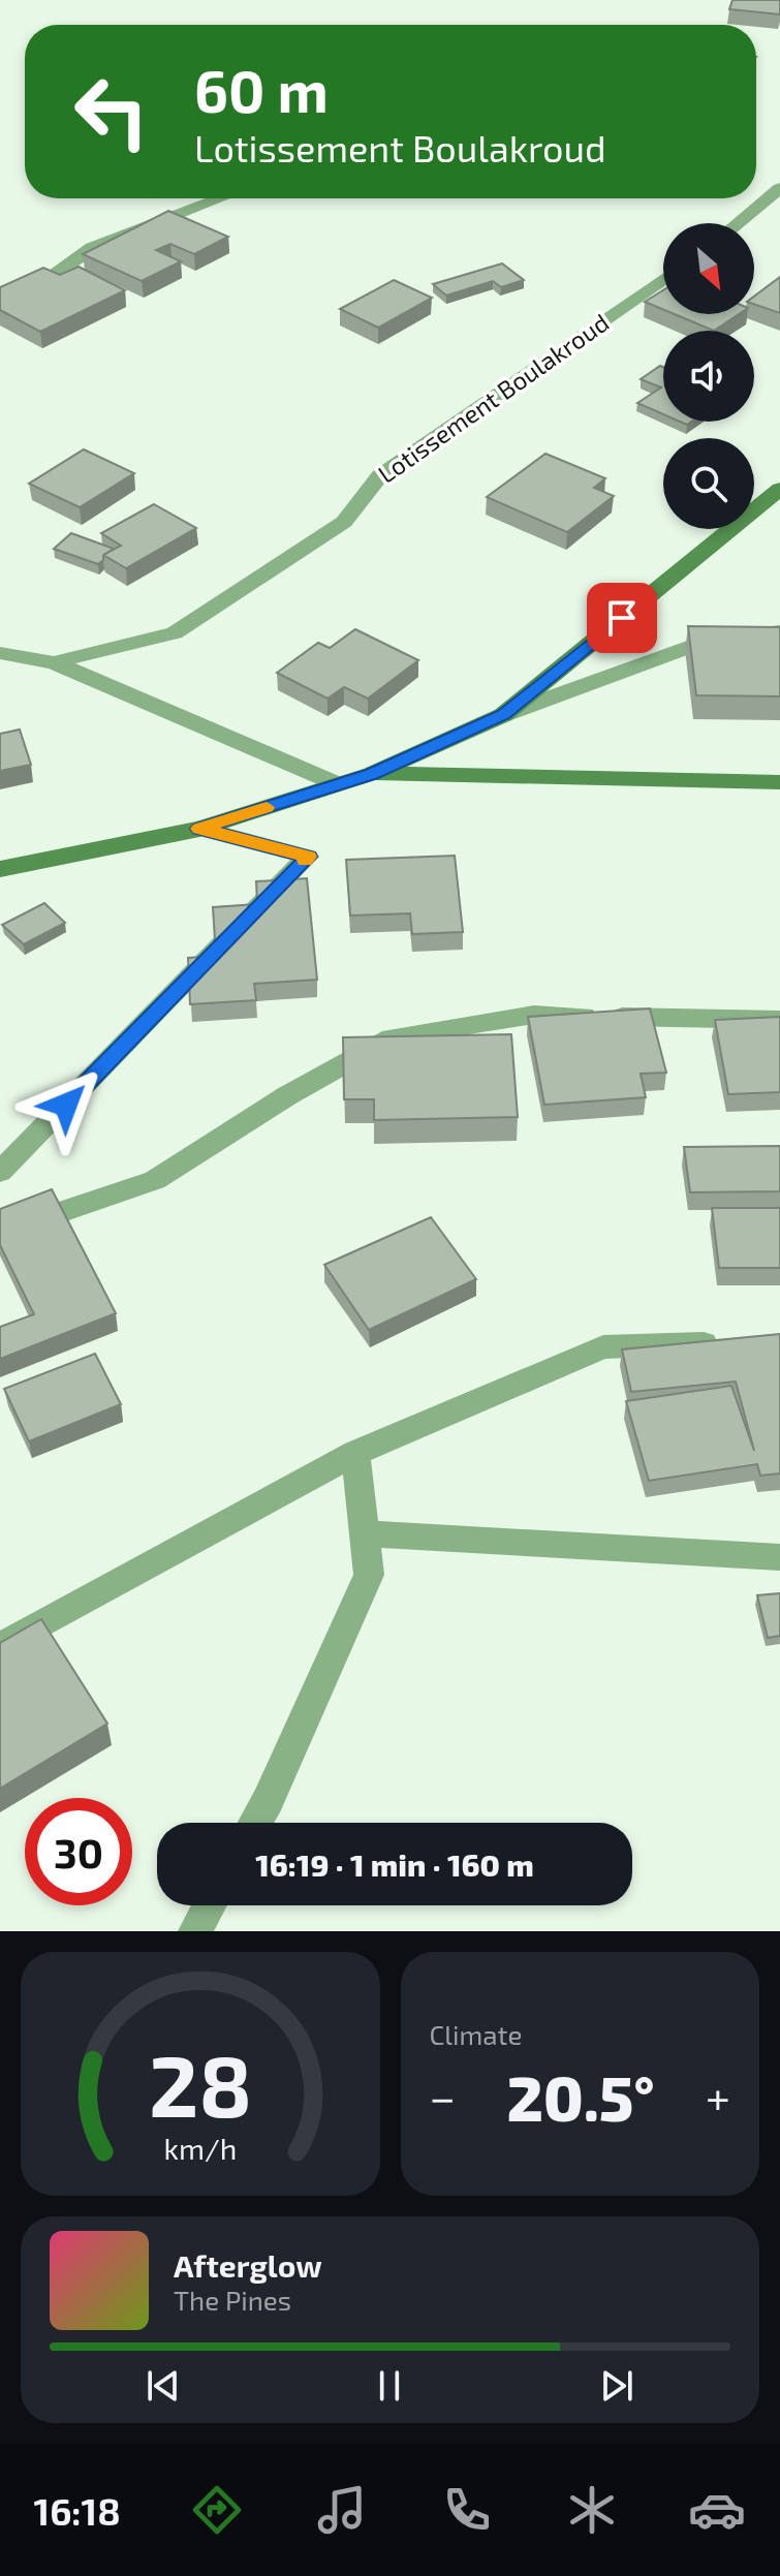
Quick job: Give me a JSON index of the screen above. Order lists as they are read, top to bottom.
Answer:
{
  "streets": {
    "street": ["Lotissement Boulakroud"]
  },
  "north": "bottom right",
  "page": {
    "turn": ["60 m", "Lotissement Boulakroud"],
    "limit": "30",
    "trip": "16:19 · 1 min · 160 m",
    "tile": "Climate",
    "heat": ["−", "20.5°", "+"],
    "song": ["Afterglow", "The Pines"],
    "tabs": "16:18",
    "gauge": ["28", "km/h"]
  }
}
